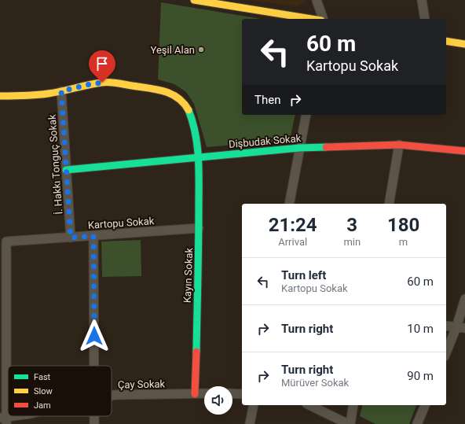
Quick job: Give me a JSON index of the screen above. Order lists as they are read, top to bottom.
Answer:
{
  "streets": {
    "street": [
      "Dişbudak Sokak",
      "İ. Hakkı Tonguç Sokak",
      "Kartopu Sokak",
      "Kayın Sokak",
      "Çay Sokak"
    ]
  },
  "crossings": [
    ["Dişbudak Sokak", "İ. Hakkı Tonguç Sokak"],
    ["Dişbudak Sokak", "Kayın Sokak"],
    ["İ. Hakkı Tonguç Sokak", "Kartopu Sokak"],
    ["İ. Hakkı Tonguç Sokak", "Kayın Sokak"],
    ["Kartopu Sokak", "Kayın Sokak"],
    ["Kayın Sokak", "Çay Sokak"]
  ],
  "places": ["Yeşil Alan"],
  "legend": ["Fast", "Slow", "Jam"],
  "page": {
    "turn": ["60 m", "Kartopu Sokak"],
    "then": "Then",
    "eta": [
      "21:24",
      "Arrival",
      "3",
      "min",
      "180",
      "m"
    ],
    "list": [
      {
        "name": "Turn left",
        "note": "Kartopu Sokak",
        "value": "60 m"
      },
      {
        "name": "Turn right",
        "value": "10 m"
      },
      {
        "name": "Turn right",
        "note": "Mürüver Sokak",
        "value": "90 m"
      }
    ]
  }
}
